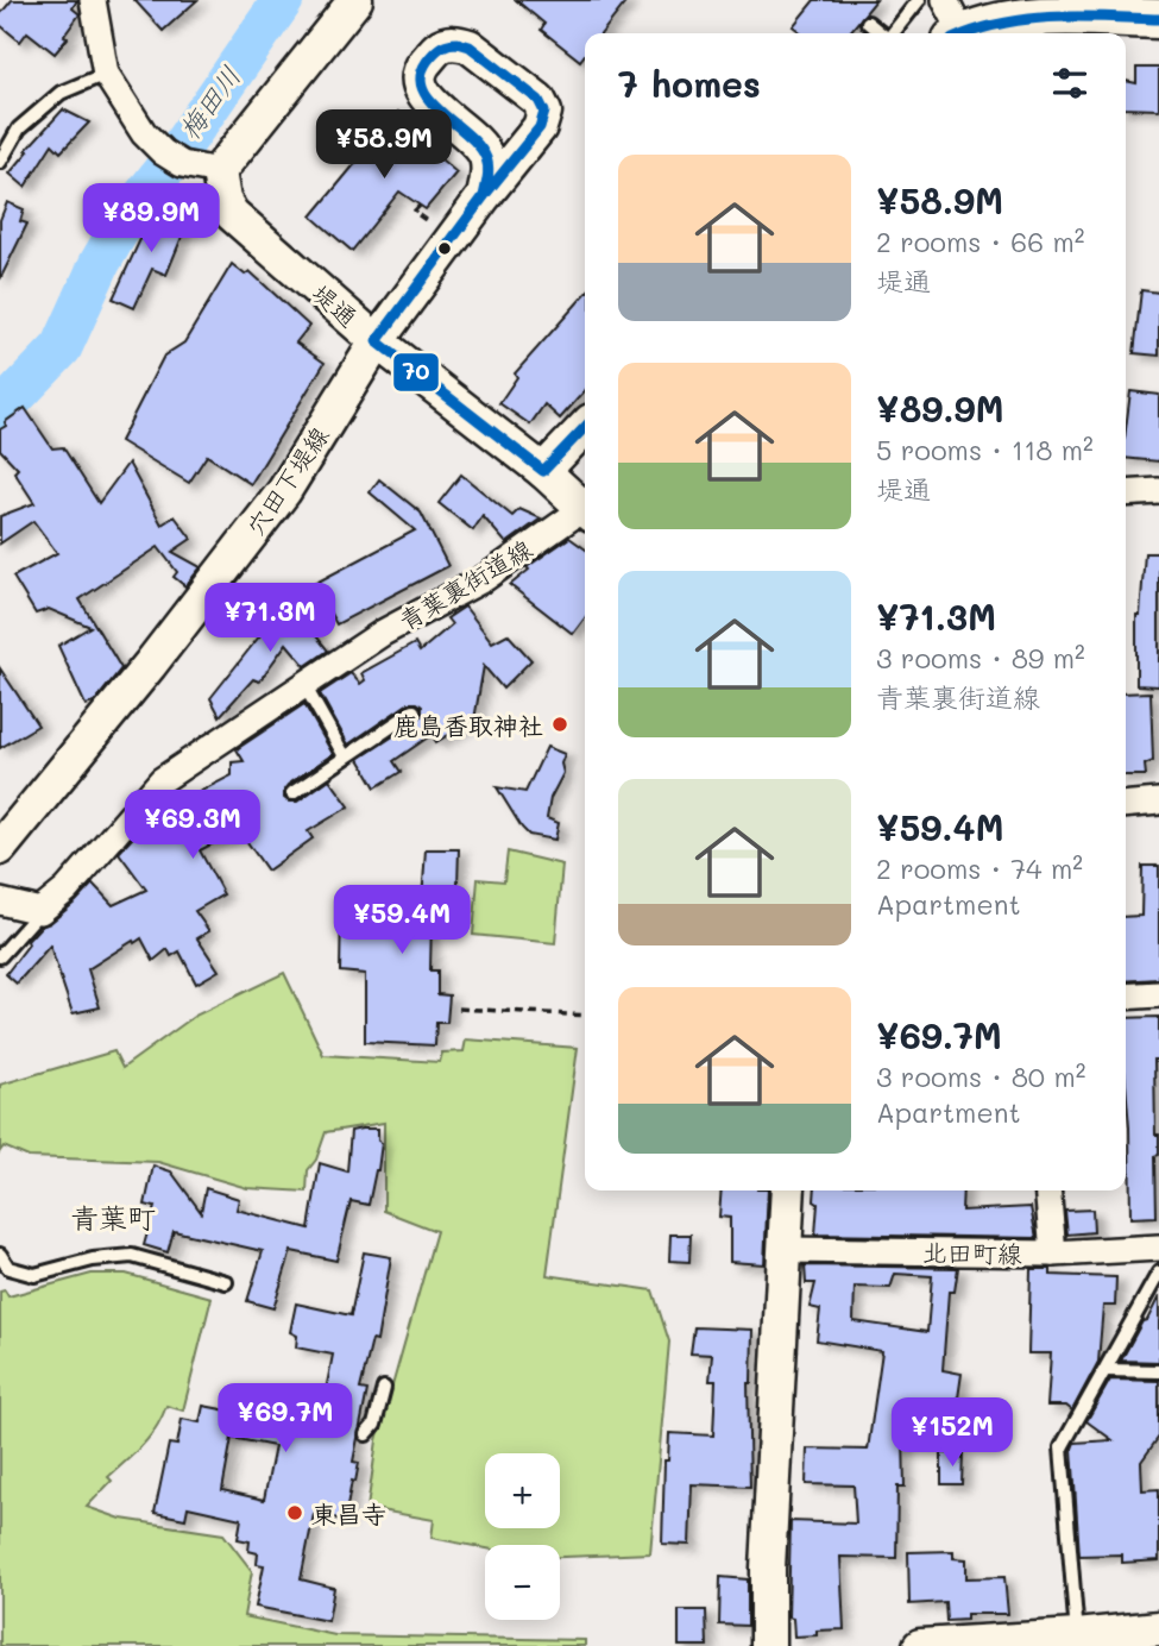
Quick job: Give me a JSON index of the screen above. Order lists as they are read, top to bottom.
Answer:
{
  "streets": {
    "street": [
      "堤通",
      "穴田下堤線",
      "青葉裏街道線",
      "北田町線"
    ]
  },
  "crossings": [
    ["堤通", "穴田下堤線"]
  ],
  "districts": ["青葉町"],
  "water": ["梅田川"],
  "places": ["鹿島香取神社", "東昌寺"],
  "lines": ["transit line 70"],
  "page": {
    "heading": "7 homes",
    "price": [
      "¥58.9M",
      "¥89.9M",
      "¥71.3M",
      "¥69.3M",
      "¥59.4M",
      "¥69.7M",
      "¥152M"
    ],
    "list": [
      {
        "name": "¥58.9M",
        "note": "2 rooms · 66 m² · 堤通"
      },
      {
        "name": "¥89.9M",
        "note": "5 rooms · 118 m² · 堤通"
      },
      {
        "name": "¥71.3M",
        "note": "3 rooms · 89 m² · 青葉裏街道線"
      },
      {
        "name": "¥59.4M",
        "note": "2 rooms · 74 m² · Apartment"
      },
      {
        "name": "¥69.7M",
        "note": "3 rooms · 80 m² · Apartment"
      }
    ],
    "map_buttons": ["+", "−"]
  }
}
